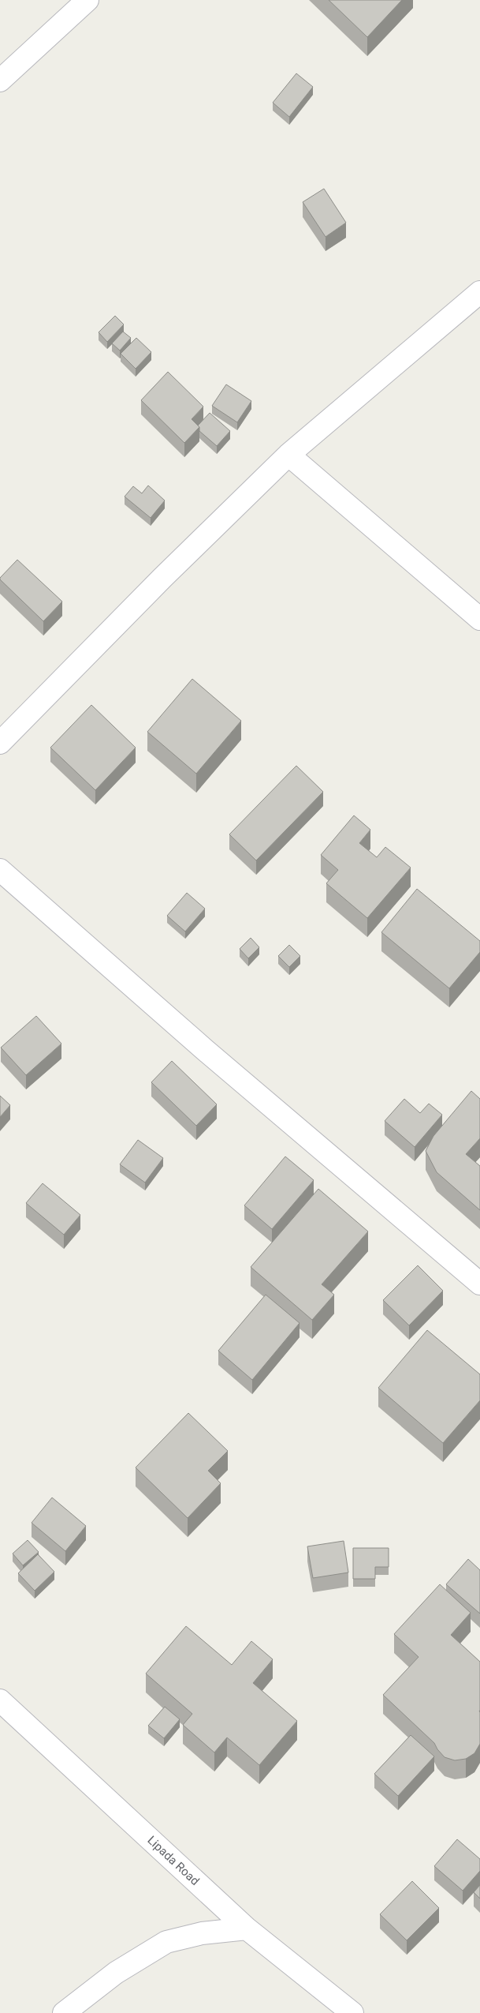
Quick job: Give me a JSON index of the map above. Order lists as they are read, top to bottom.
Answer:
{
  "streets": {
    "street": ["Lipada Road"]
  }
}
